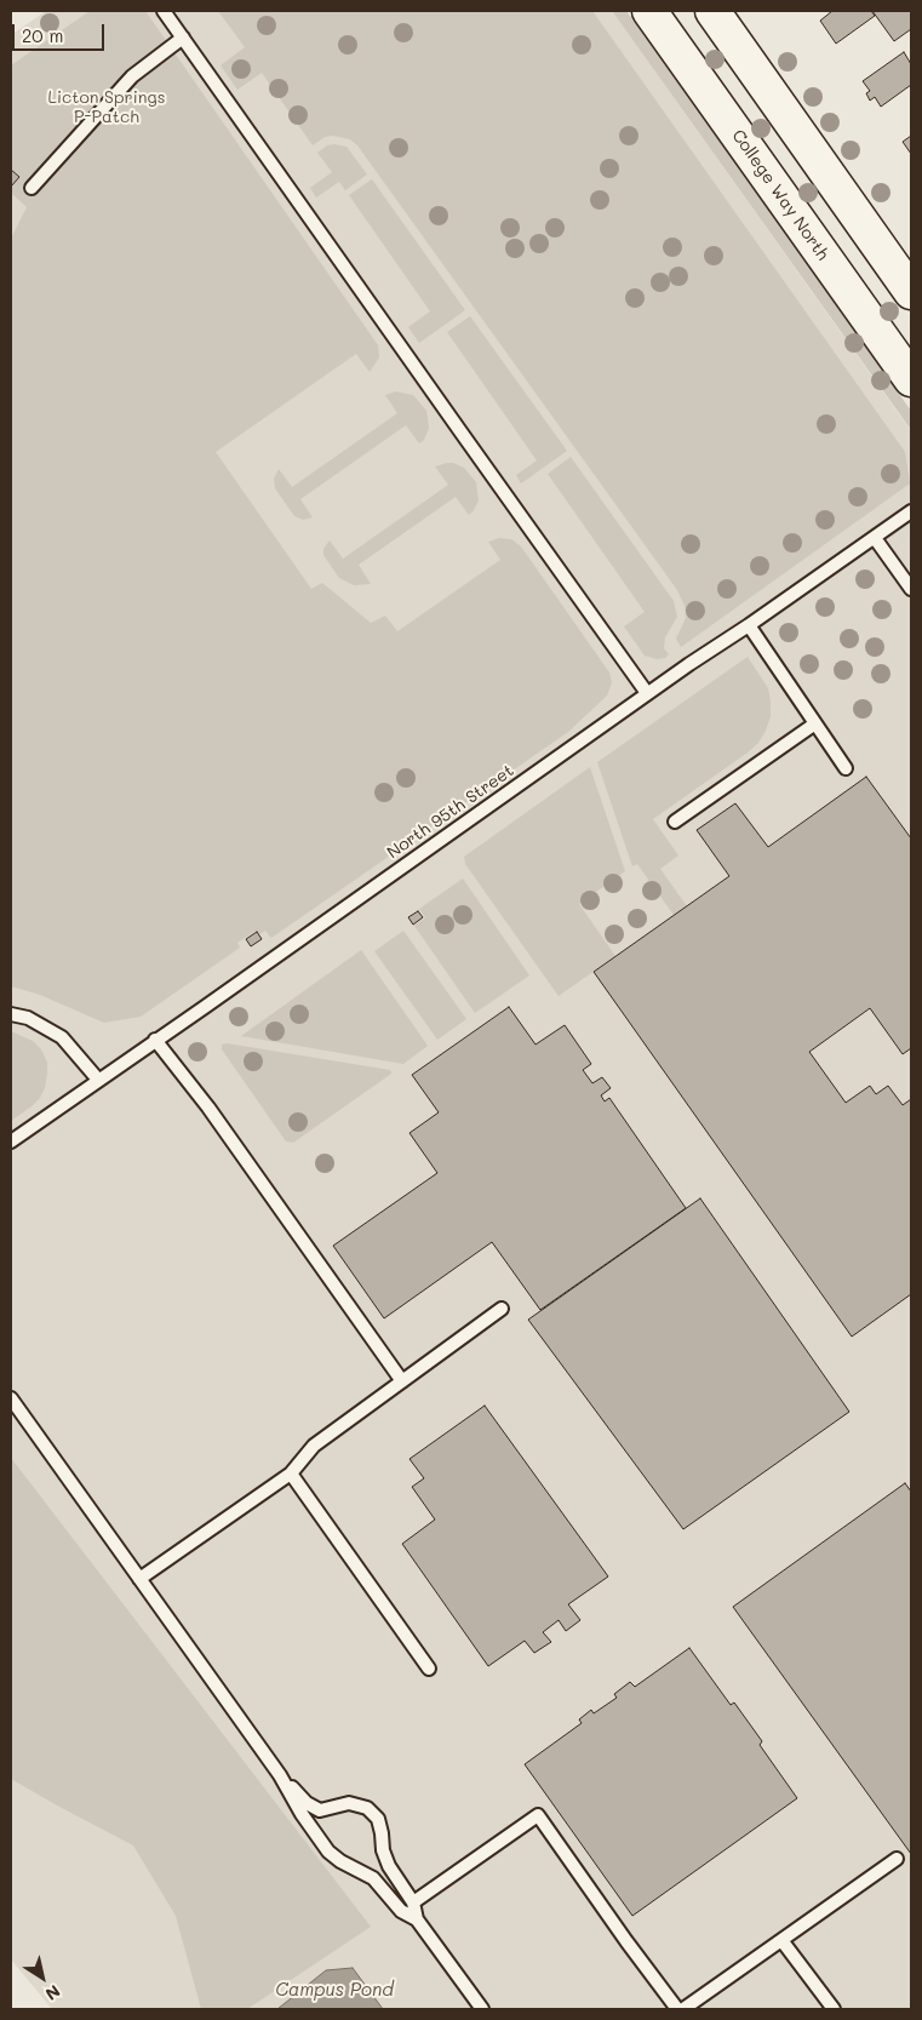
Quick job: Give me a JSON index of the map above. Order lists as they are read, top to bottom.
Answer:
{
  "streets": {
    "street": ["College Way North"],
    "lane": ["North 95th Street"]
  },
  "water": ["Campus Pond"],
  "parks": ["Licton Springs P-Patch"],
  "scale_bar": "20 m",
  "north": "bottom right"
}
